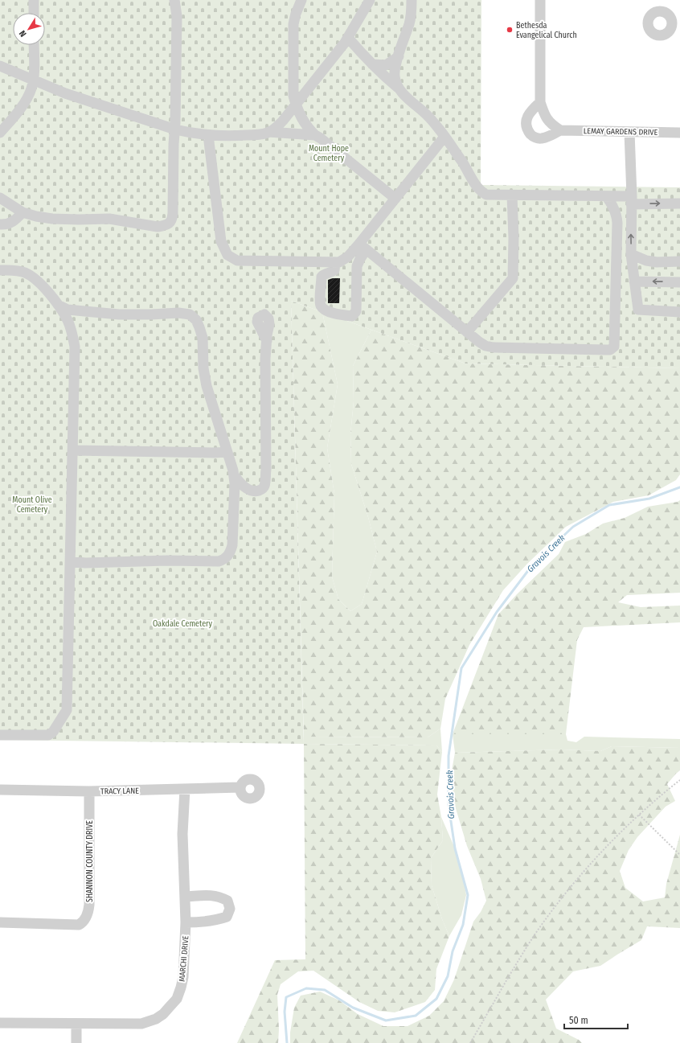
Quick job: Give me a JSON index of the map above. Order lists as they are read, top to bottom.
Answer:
{
  "streets": {
    "street": [
      "LEMAY GARDENS DRIVE",
      "TRACY LANE",
      "SHANNON COUNTY DRIVE",
      "MARCHI DRIVE"
    ]
  },
  "crossings": [
    ["TRACY LANE", "SHANNON COUNTY DRIVE"],
    ["TRACY LANE", "MARCHI DRIVE"]
  ],
  "water": ["Gravois Creek"],
  "parks": ["Mount Hope Cemetery", "Mount Olive Cemetery", "Oakdale Cemetery"],
  "places": ["Bethesda Evangelical Church"],
  "scale_bar": "50 m",
  "north": "bottom left"
}
